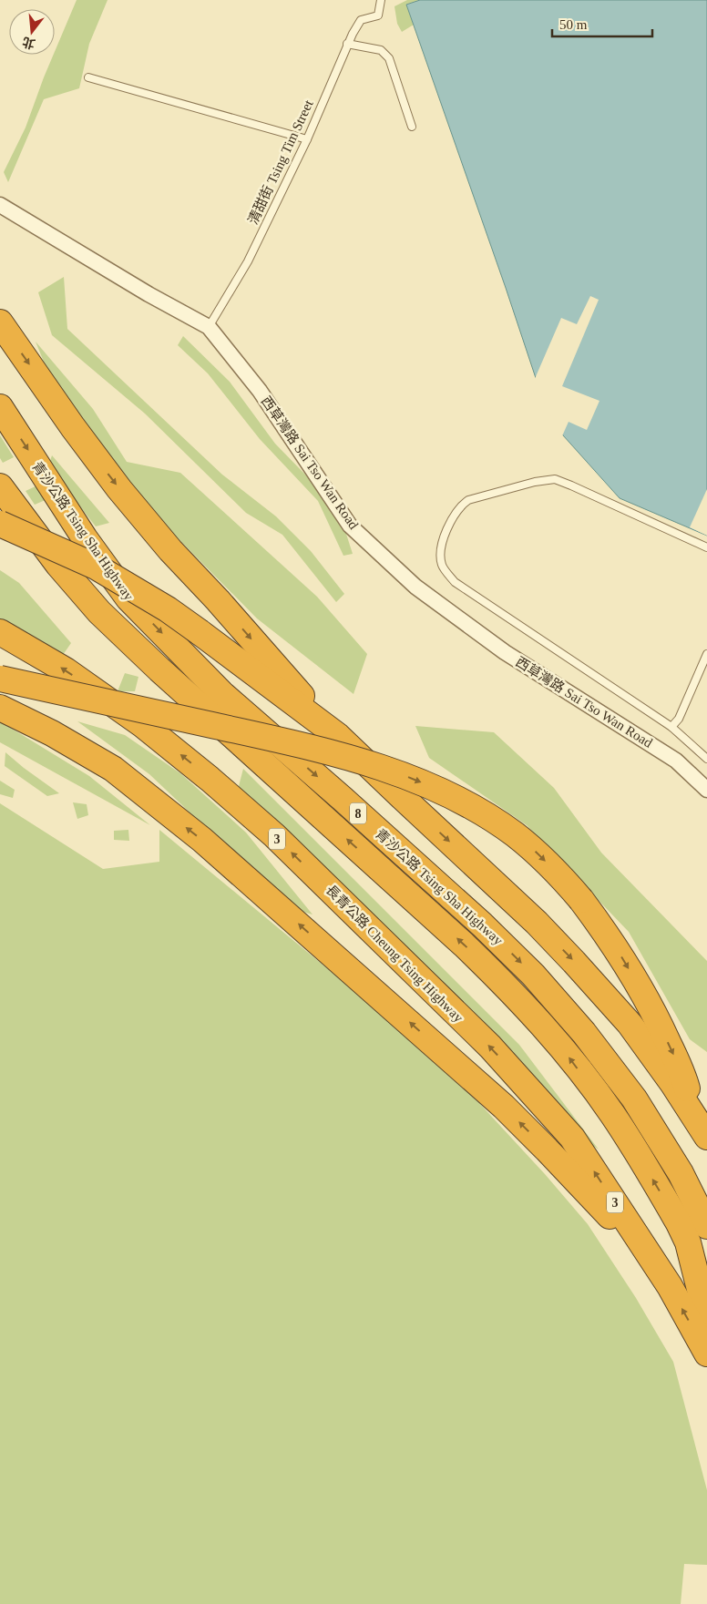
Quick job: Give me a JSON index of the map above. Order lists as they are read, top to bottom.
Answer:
{
  "streets": {
    "highway": [
      "青沙公路 Tsing Sha Highway",
      "8",
      "3",
      "長青公路 Cheung Tsing Highway"
    ],
    "street": ["西草灣路 Sai Tso Wan Road"],
    "lane": ["清甜街 Tsing Tim Street"]
  },
  "crossings": [
    ["清甜街 Tsing Tim Street", "西草灣路 Sai Tso Wan Road"]
  ],
  "scale_bar": "50 m",
  "north": "bottom"
}
